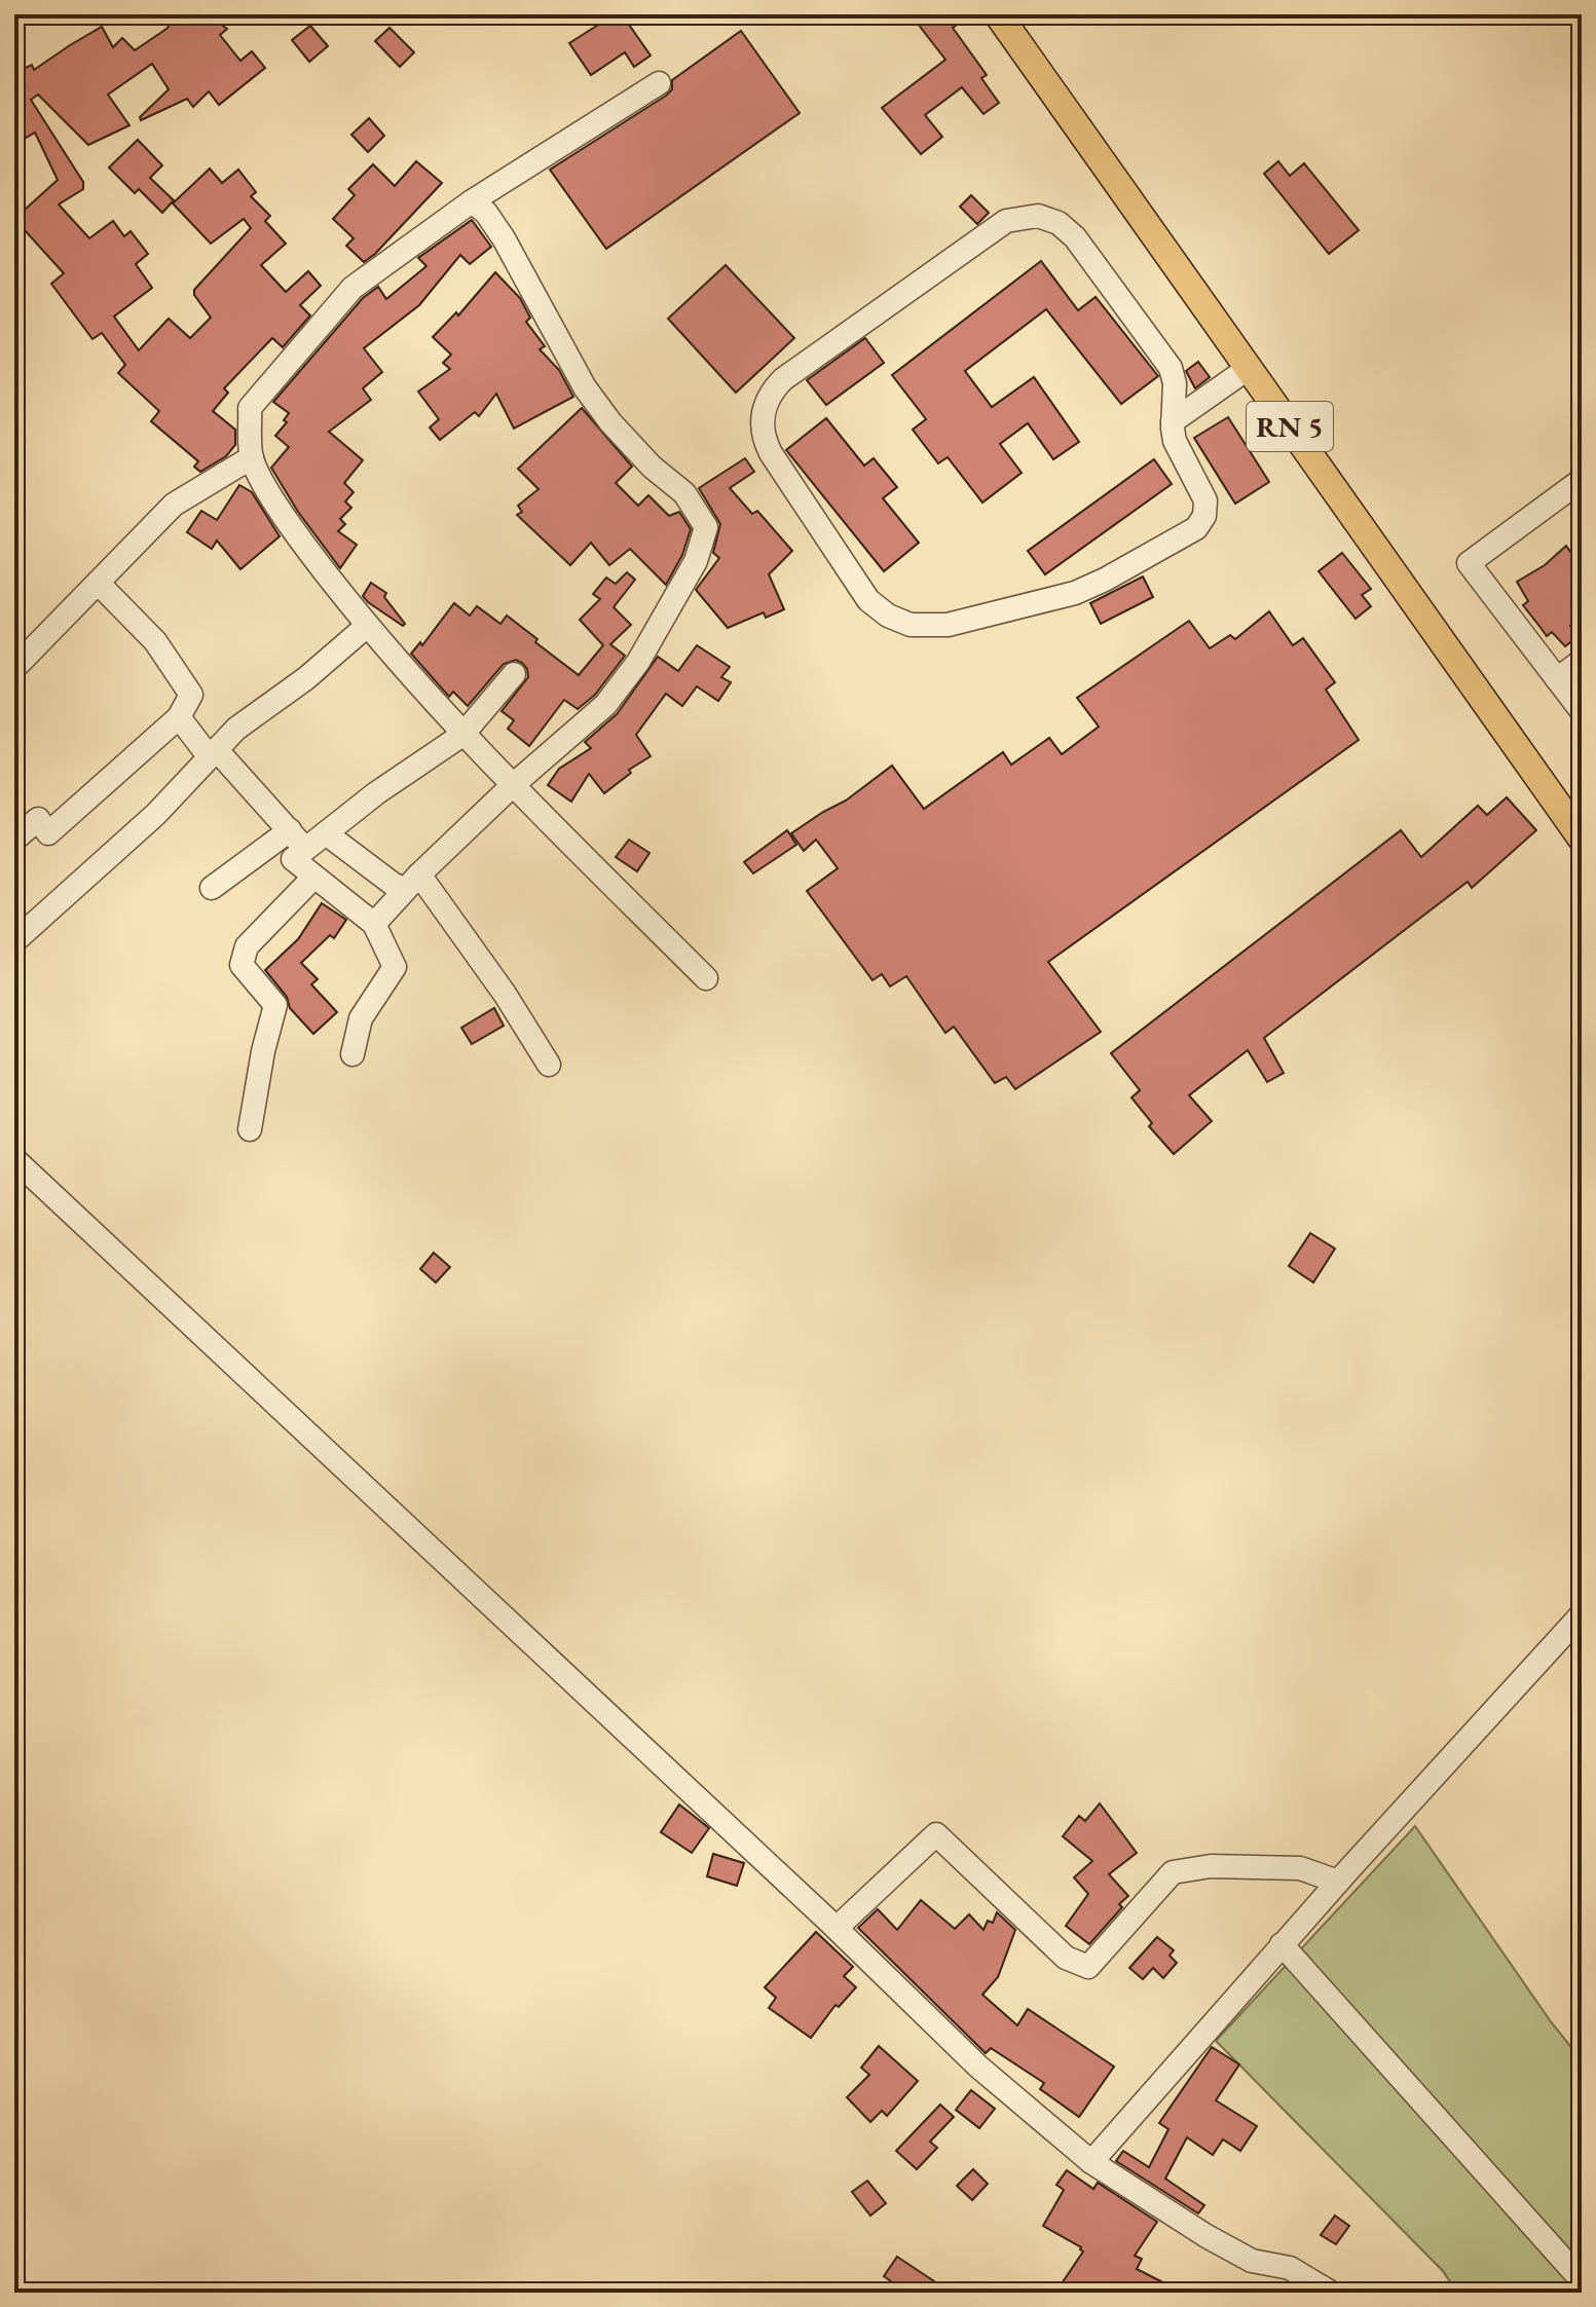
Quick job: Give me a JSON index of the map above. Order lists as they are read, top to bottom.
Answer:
{
  "streets": {
    "main road": ["RN 5"]
  }
}
